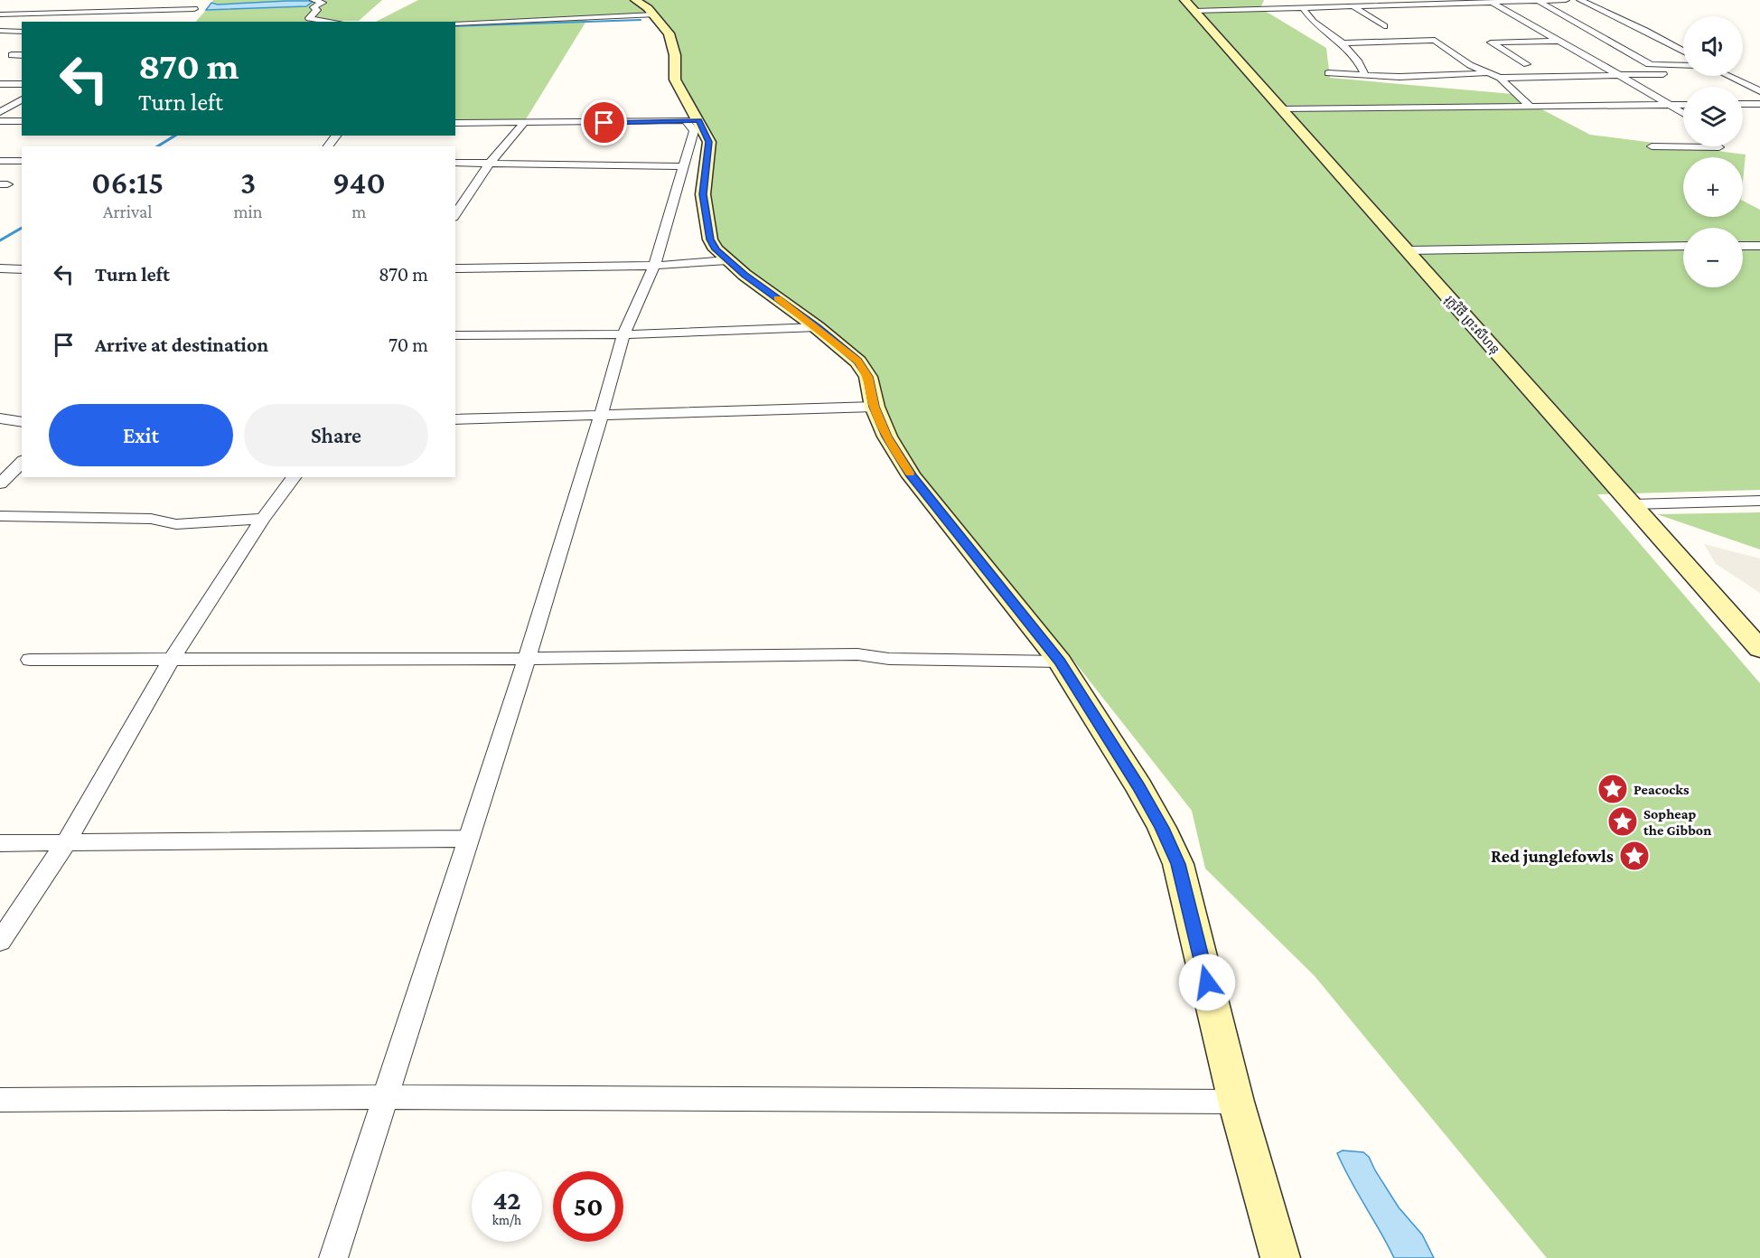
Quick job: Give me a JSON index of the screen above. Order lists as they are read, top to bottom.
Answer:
{
  "streets": {
    "main road": ["រុក្ខវិថី ព្រះសីហនុ"]
  },
  "places": {
    "place": ["Peacocks", "Sopheap the Gibbon", "Red junglefowls"]
  },
  "page": {
    "map_buttons": ["+", "−"],
    "turn": ["870 m", "Turn left"],
    "eta": [
      "06:15",
      "Arrival",
      "3",
      "min",
      "940",
      "m"
    ],
    "list": [
      {
        "name": "Turn left",
        "value": "870 m"
      },
      {
        "name": "Arrive at destination",
        "value": "70 m"
      }
    ],
    "buttons": ["Exit", "Share"],
    "speed": "42 km/h",
    "limit": "50"
  }
}
